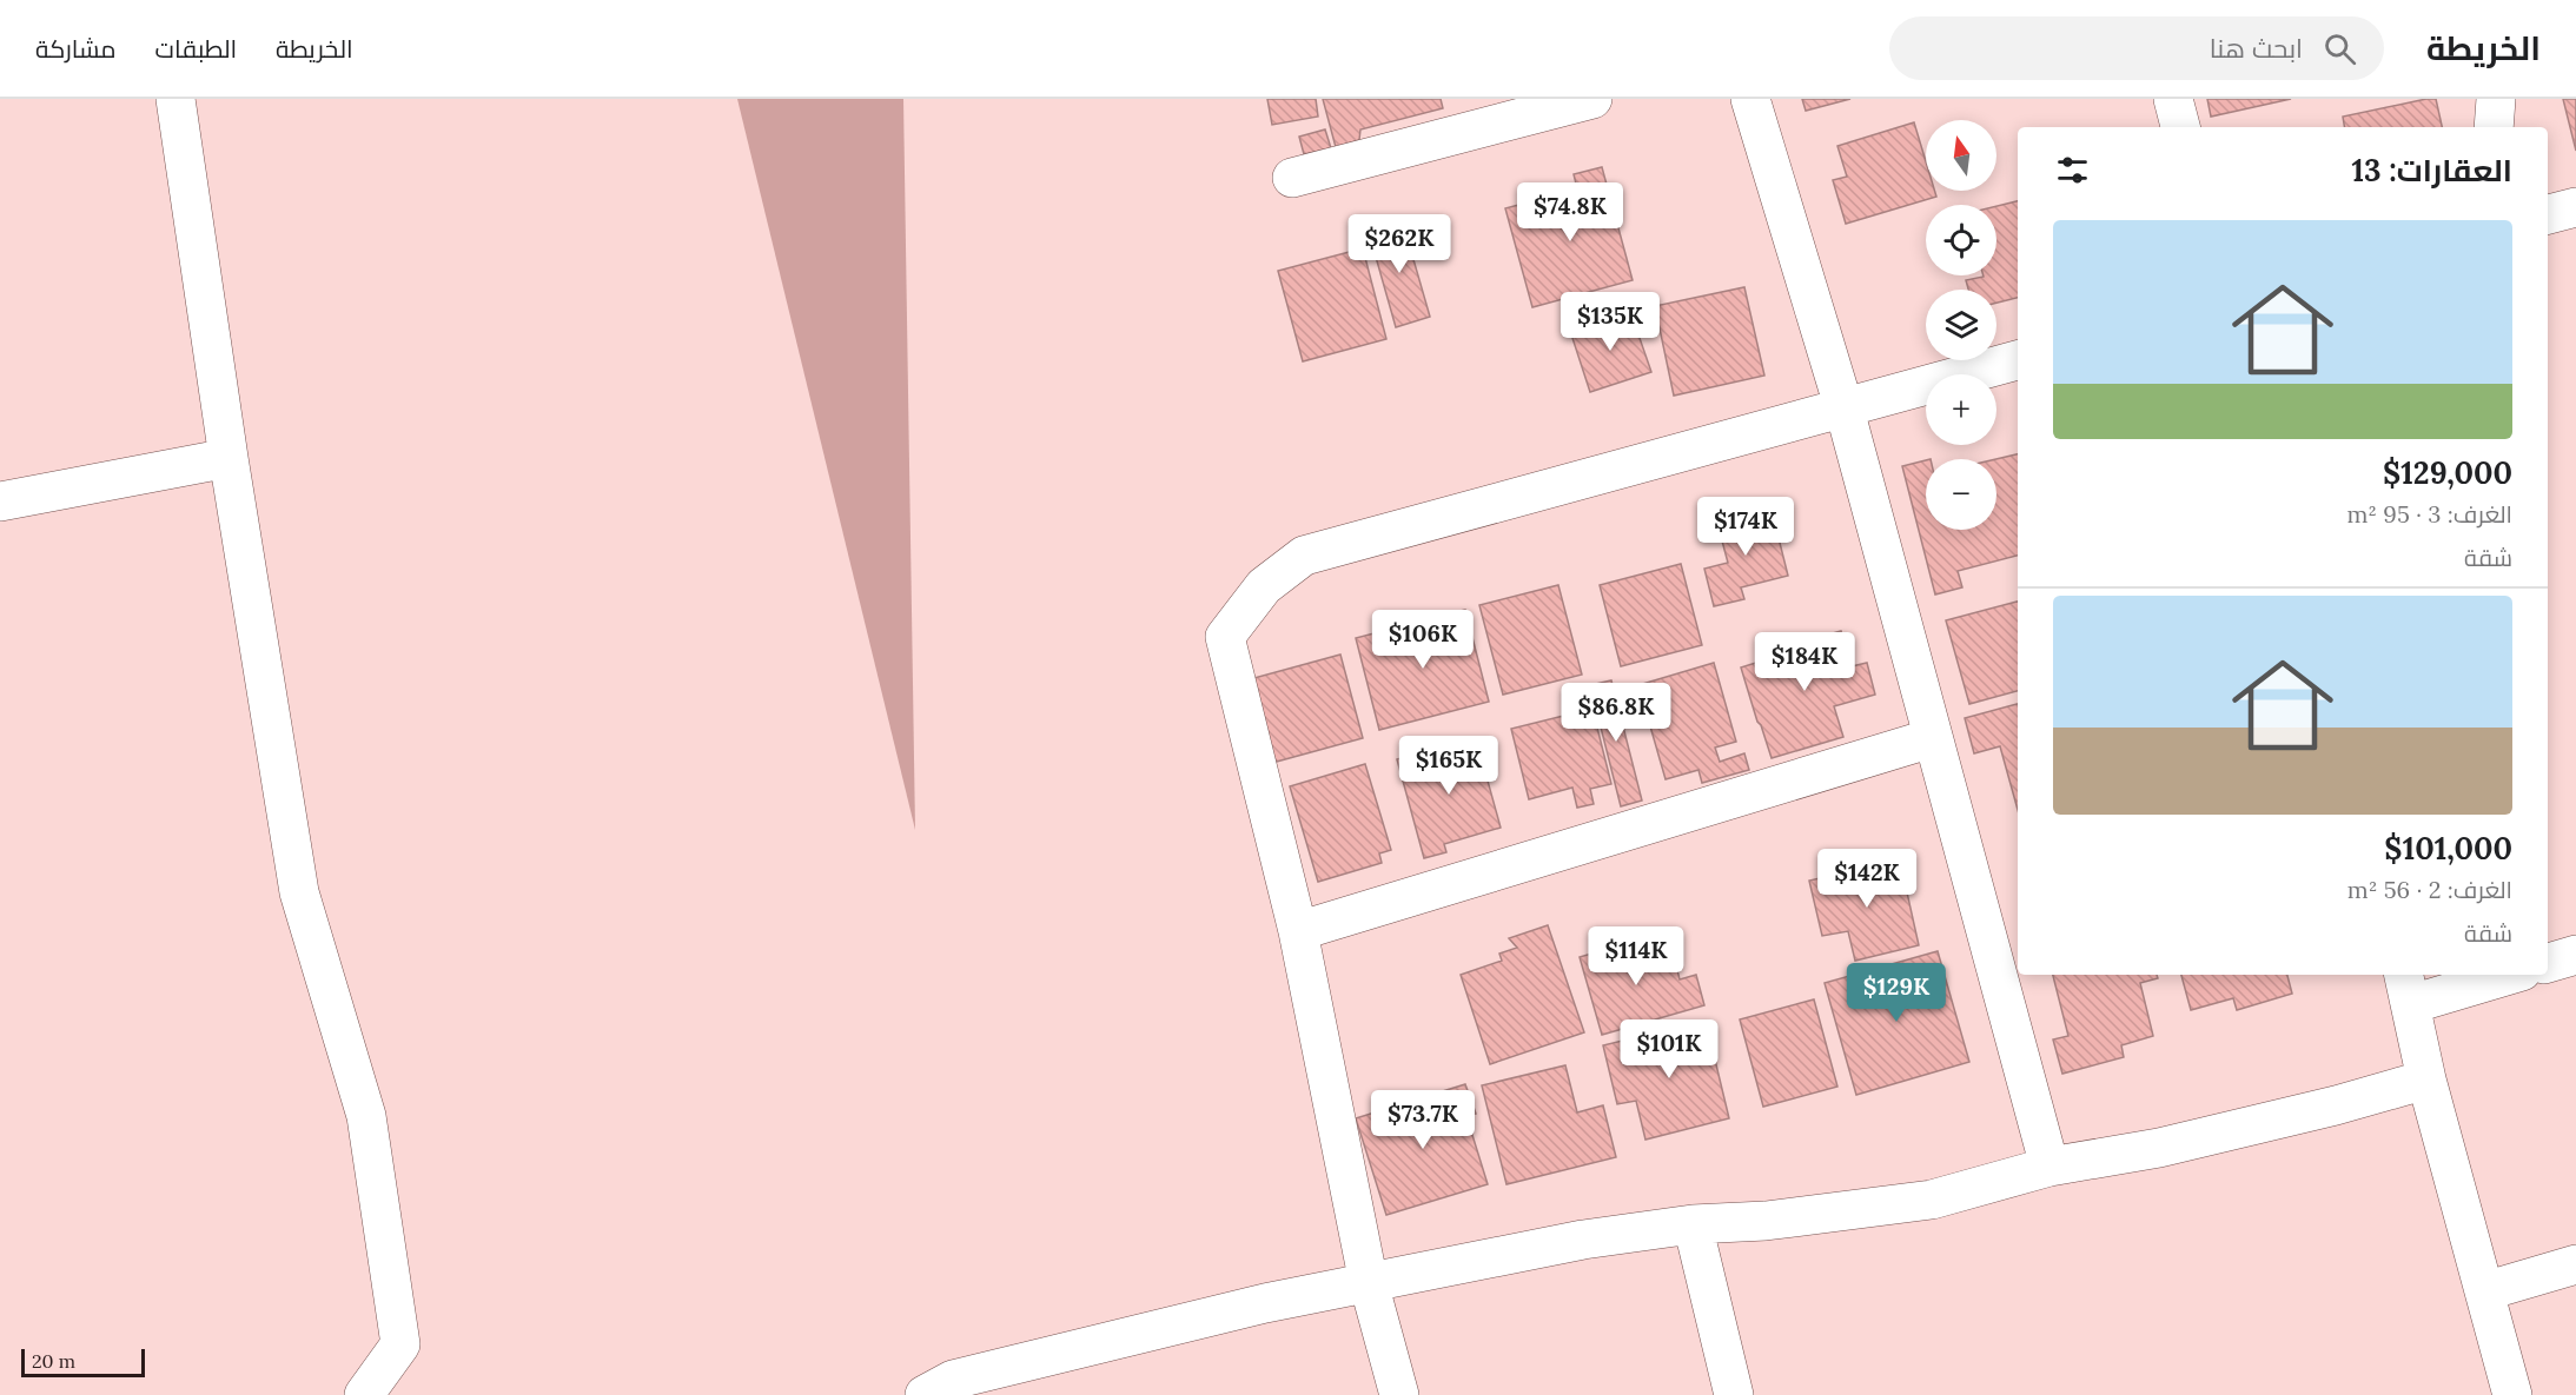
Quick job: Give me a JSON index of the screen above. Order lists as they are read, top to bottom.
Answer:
{
  "scale_bar": "20 m",
  "north": "top",
  "page": {
    "header": "الخريطة",
    "search": "ابحث هنا",
    "nav": ["الخريطة", "الطبقات", "مشاركة"],
    "map_buttons": ["+", "−"],
    "heading": "العقارات: 13",
    "price": [
      "$74.8K",
      "$262K",
      "$135K",
      "$174K",
      "$106K",
      "$184K",
      "$86.8K",
      "$165K",
      "$142K",
      "$114K",
      "$129K",
      "$101K",
      "$73.7K"
    ],
    "list": [
      {
        "name": "$129,000",
        "note": "الغرف: 3 · 95 m² · شقة"
      },
      {
        "name": "$101,000",
        "note": "الغرف: 2 · 56 m² · شقة"
      }
    ],
    "scale": "20 m"
  }
}
